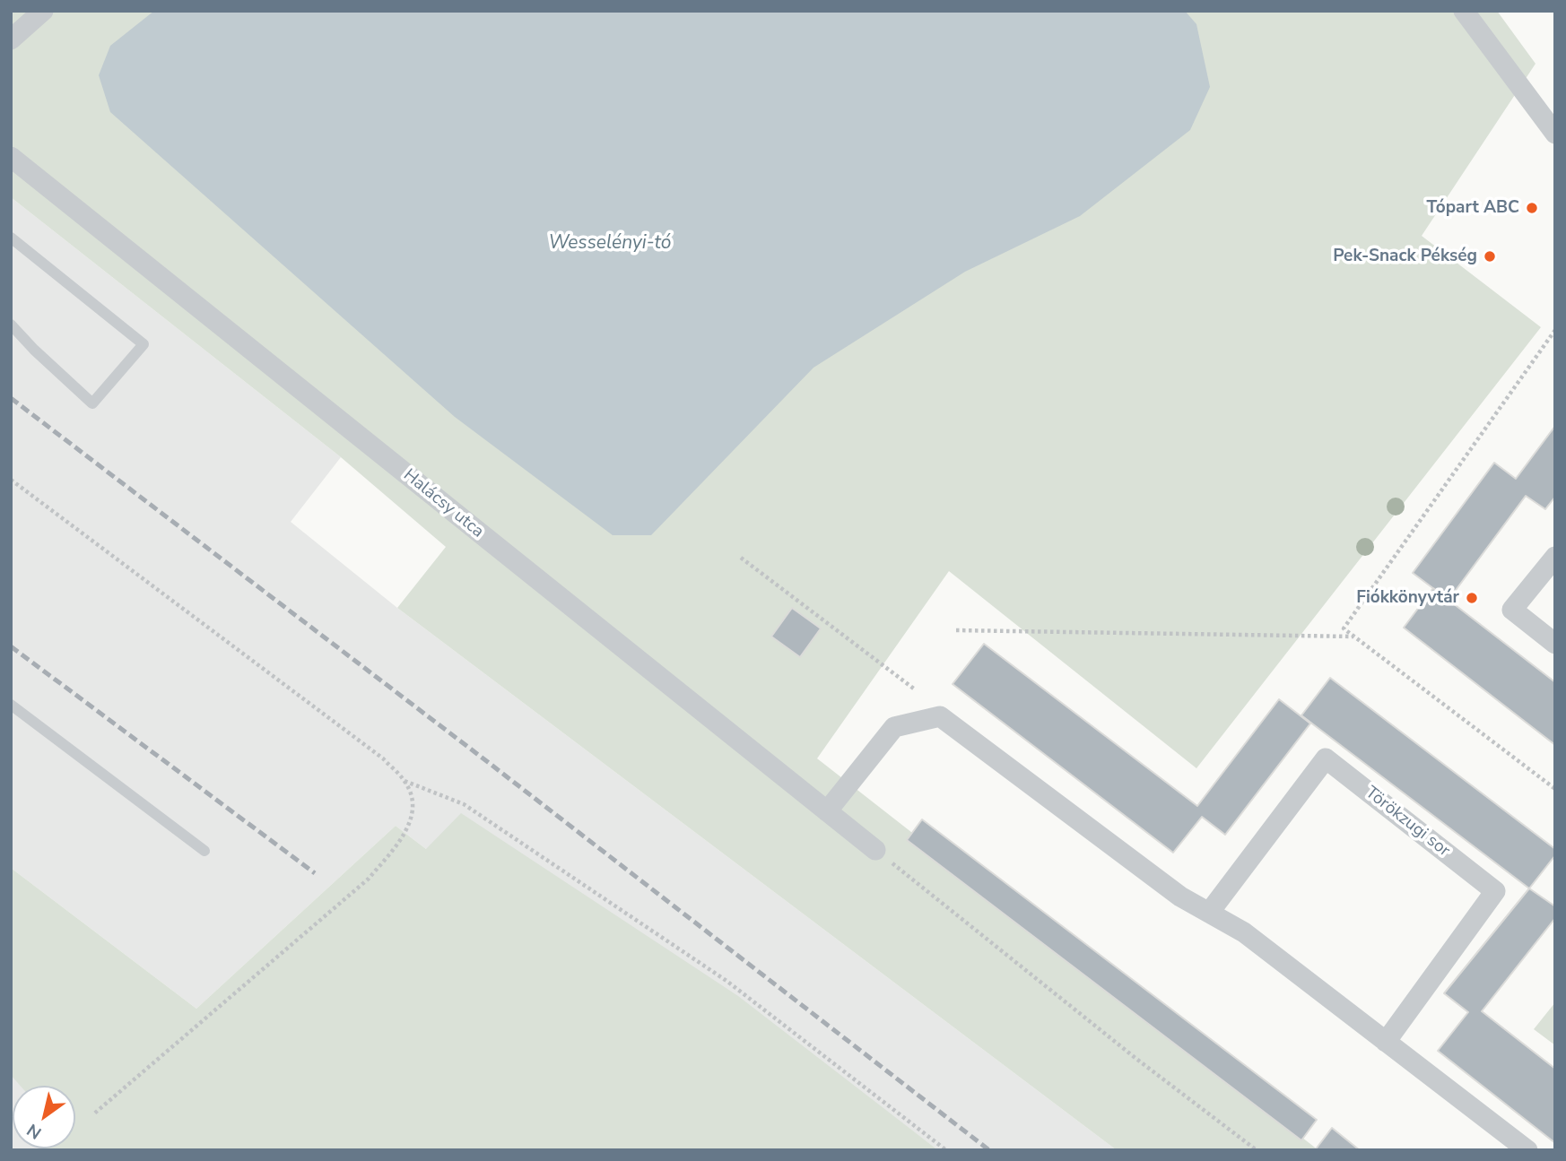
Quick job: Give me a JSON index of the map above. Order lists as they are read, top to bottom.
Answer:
{
  "streets": {
    "street": ["Halácsy utca", "Törökzugi sor"]
  },
  "water": ["Wesselényi-tó"],
  "places": ["Tópart ABC", "Pek-Snack Pékség", "Fiókkönyvtár"],
  "north": "bottom left"
}
